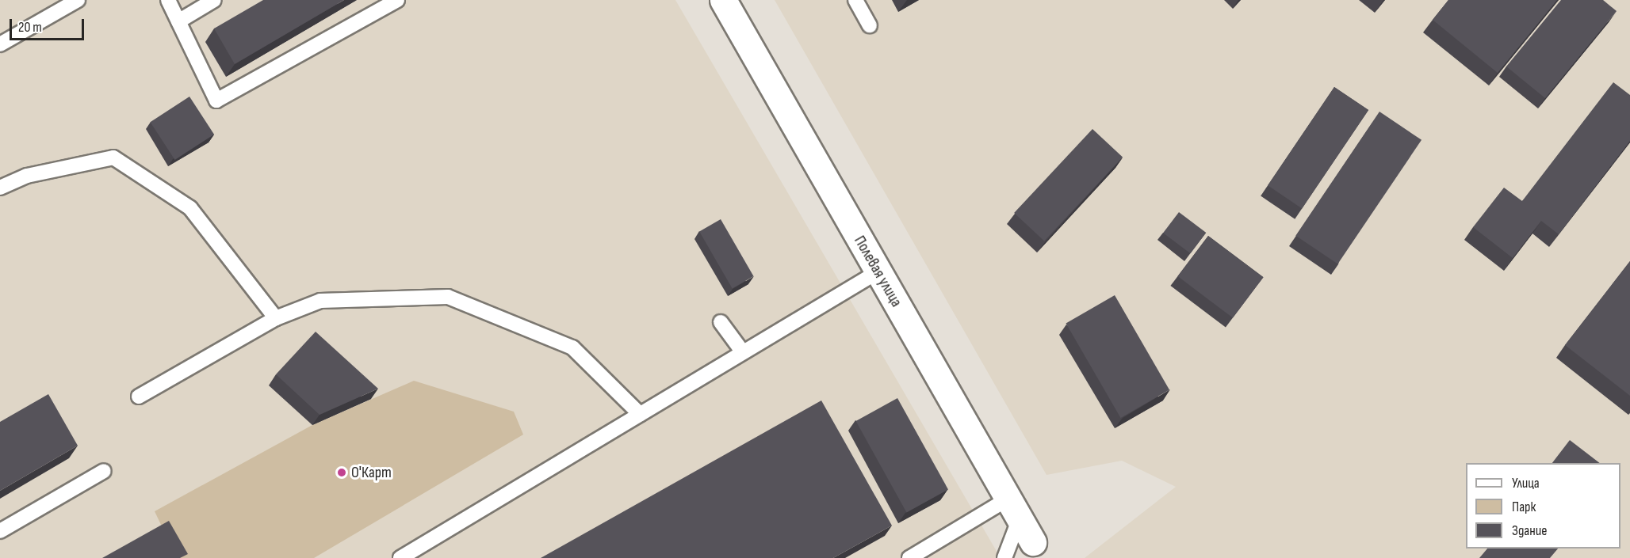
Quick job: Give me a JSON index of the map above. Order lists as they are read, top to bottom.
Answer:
{
  "streets": {
    "street": ["Полевая улица"]
  },
  "places": ["О'Карт"],
  "legend": ["Улица", "Парк", "Здание"],
  "scale_bar": "20 m"
}
